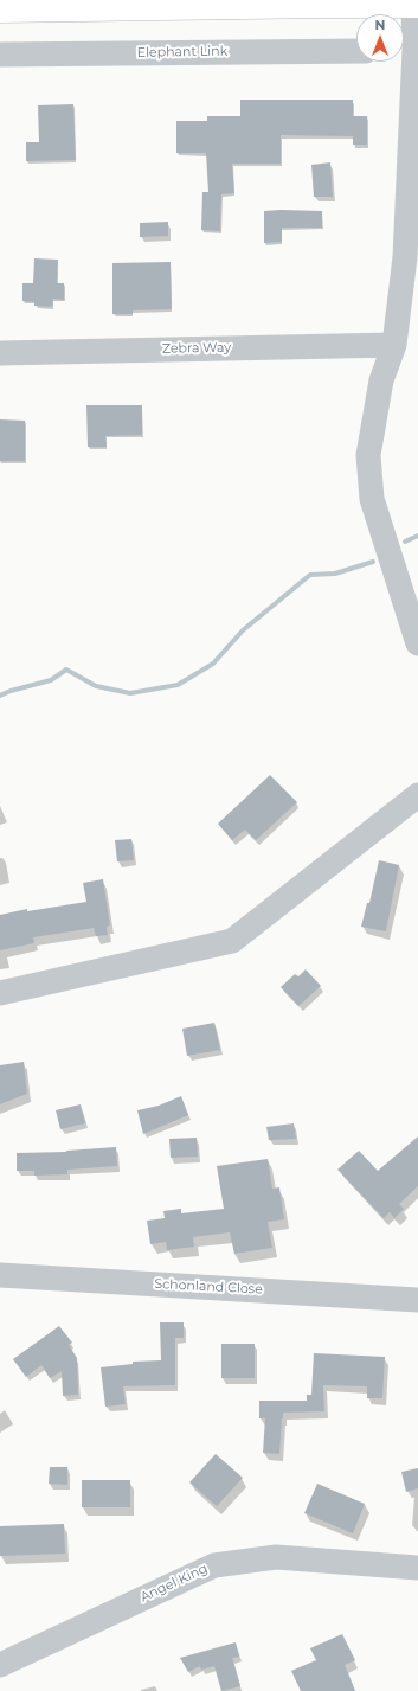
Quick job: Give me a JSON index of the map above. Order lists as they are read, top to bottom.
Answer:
{
  "streets": {
    "street": [
      "Elephant Link",
      "Zebra Way",
      "Schonland Close",
      "Angel King"
    ]
  },
  "north": "top"
}
